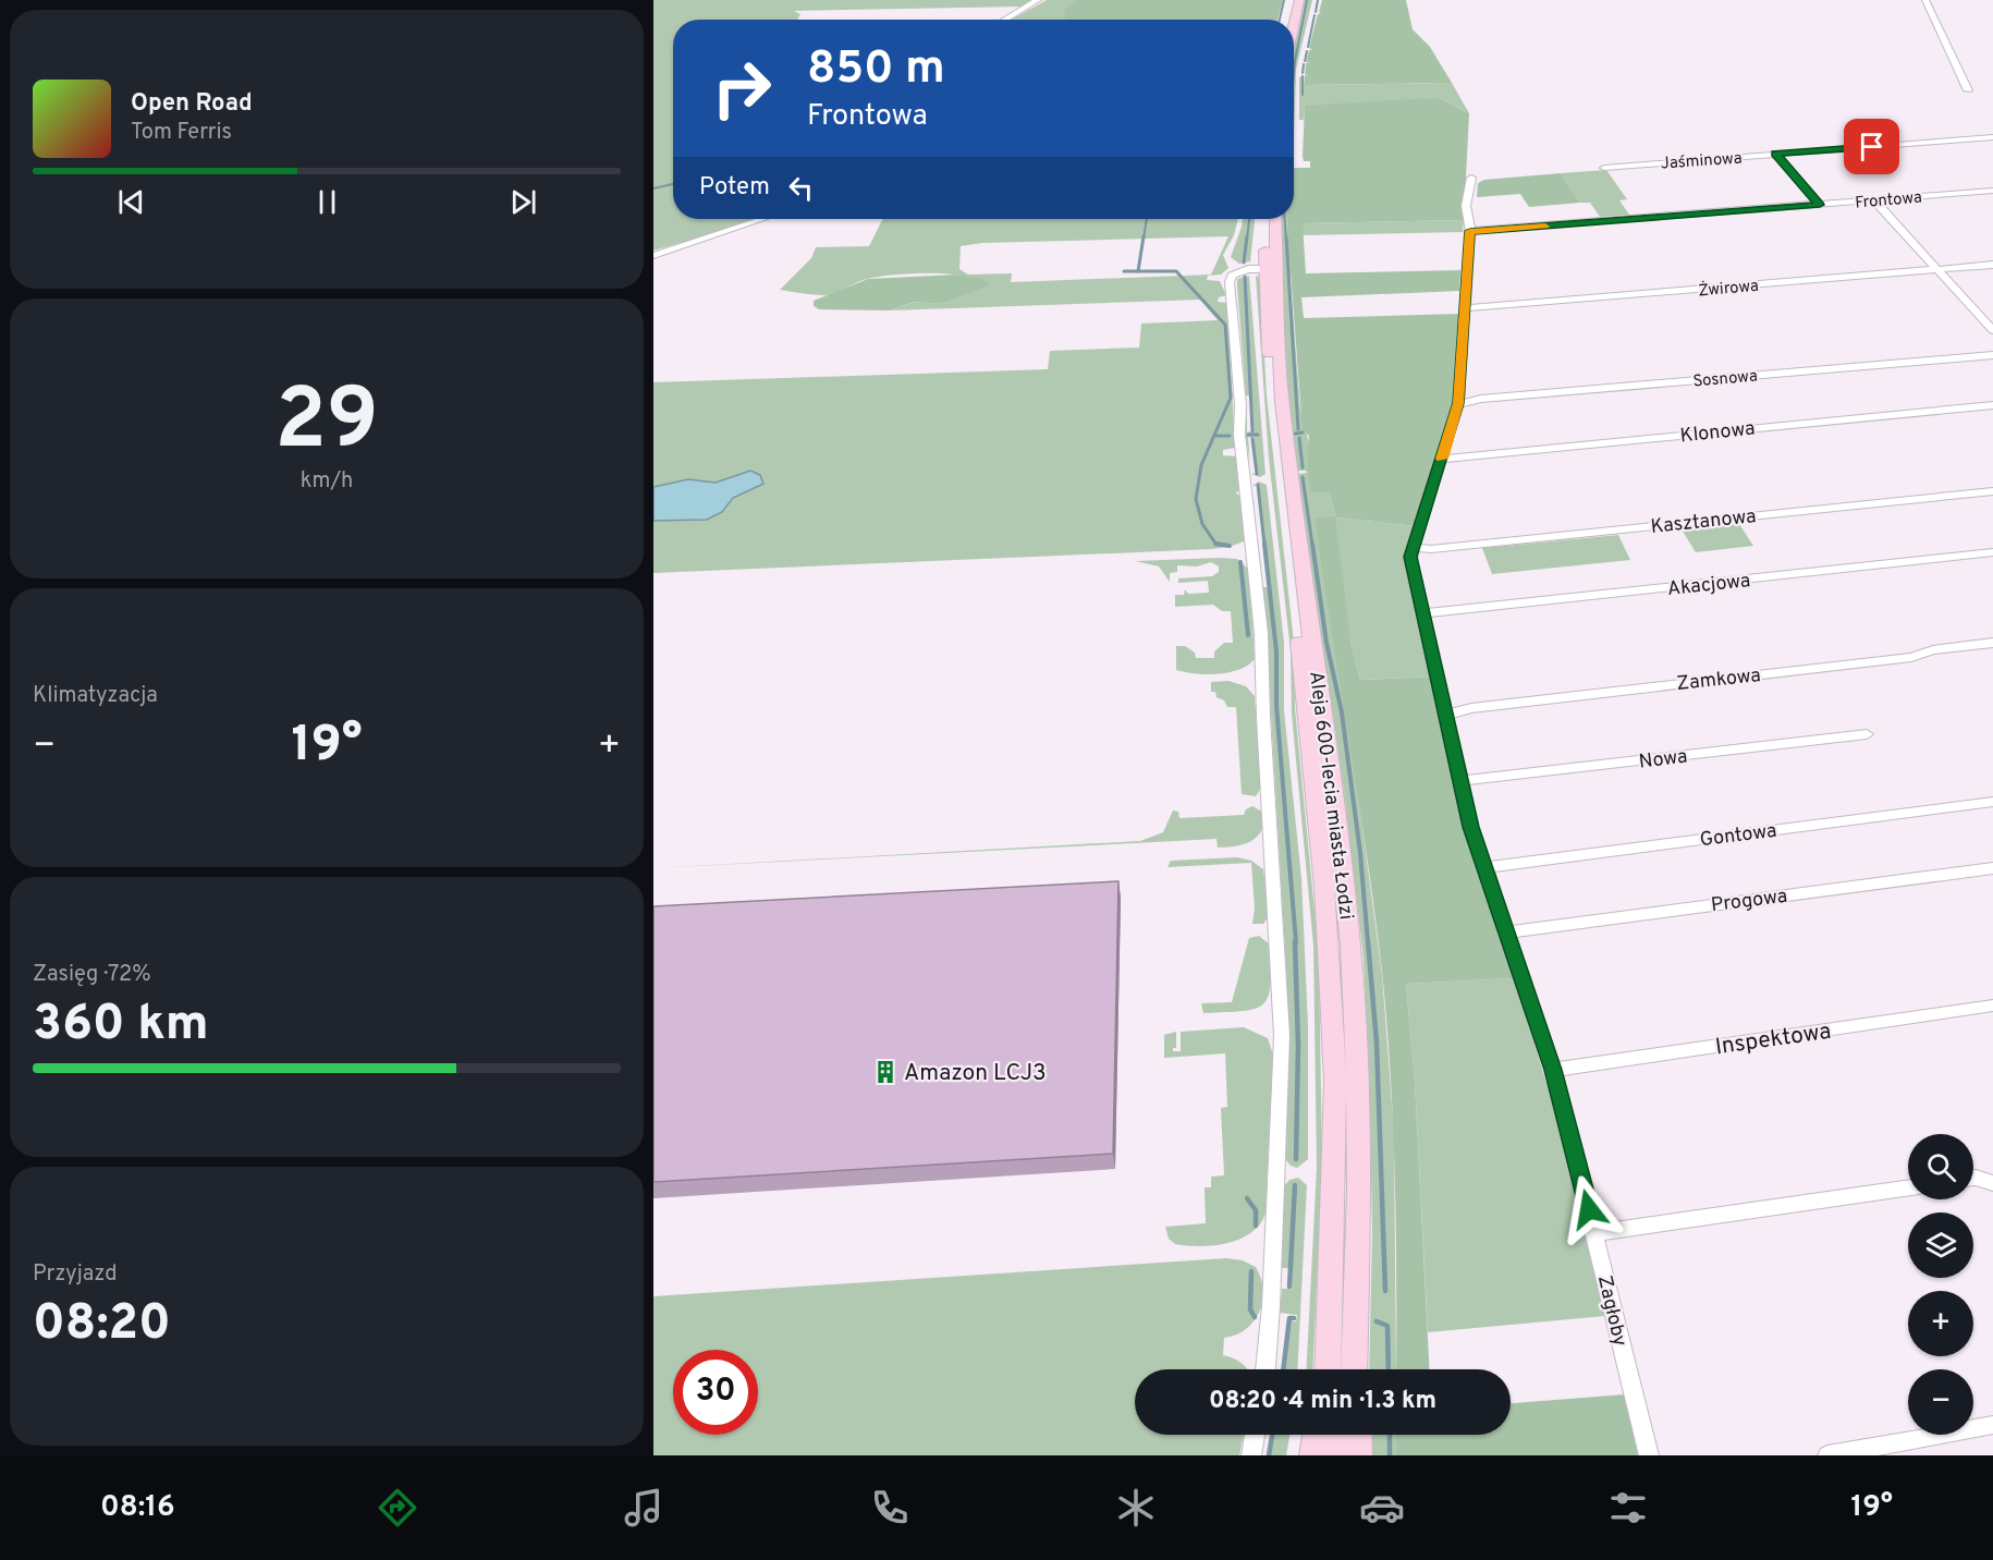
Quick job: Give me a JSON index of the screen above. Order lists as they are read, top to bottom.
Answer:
{
  "streets": {
    "main road": ["Aleja 600-lecia miasta Łodzi"],
    "street": [
      "Jaśminowa",
      "Frontowa",
      "Żwirowa",
      "Sosnowa",
      "Klonowa",
      "Kasztanowa",
      "Akacjowa",
      "Zamkowa",
      "Nowa",
      "Gontowa",
      "Progowa",
      "Inspektowa",
      "Zagłoby"
    ]
  },
  "crossings": [
    ["Frontowa", "Zagłoby"],
    ["Żwirowa", "Zagłoby"],
    ["Sosnowa", "Zagłoby"],
    ["Klonowa", "Zagłoby"],
    ["Kasztanowa", "Zagłoby"],
    ["Akacjowa", "Zagłoby"],
    ["Zamkowa", "Zagłoby"],
    ["Nowa", "Zagłoby"],
    ["Gontowa", "Zagłoby"],
    ["Progowa", "Zagłoby"],
    ["Inspektowa", "Zagłoby"]
  ],
  "places": {
    "building": ["Amazon LCJ3"]
  },
  "page": {
    "turn": ["850 m", "Frontowa"],
    "song": ["Open Road", "Tom Ferris"],
    "then": "Potem",
    "tile": [
      ["29", "km/h"],
      "Klimatyzacja",
      ["Zasięg · 72%", "360 km"],
      ["Przyjazd", "08:20"]
    ],
    "heat": ["−", "19°", "+"],
    "map_buttons": ["+", "−"],
    "limit": "30",
    "trip": "08:20 · 4 min · 1.3 km",
    "tabs": ["08:16", "19°"]
  }
}
